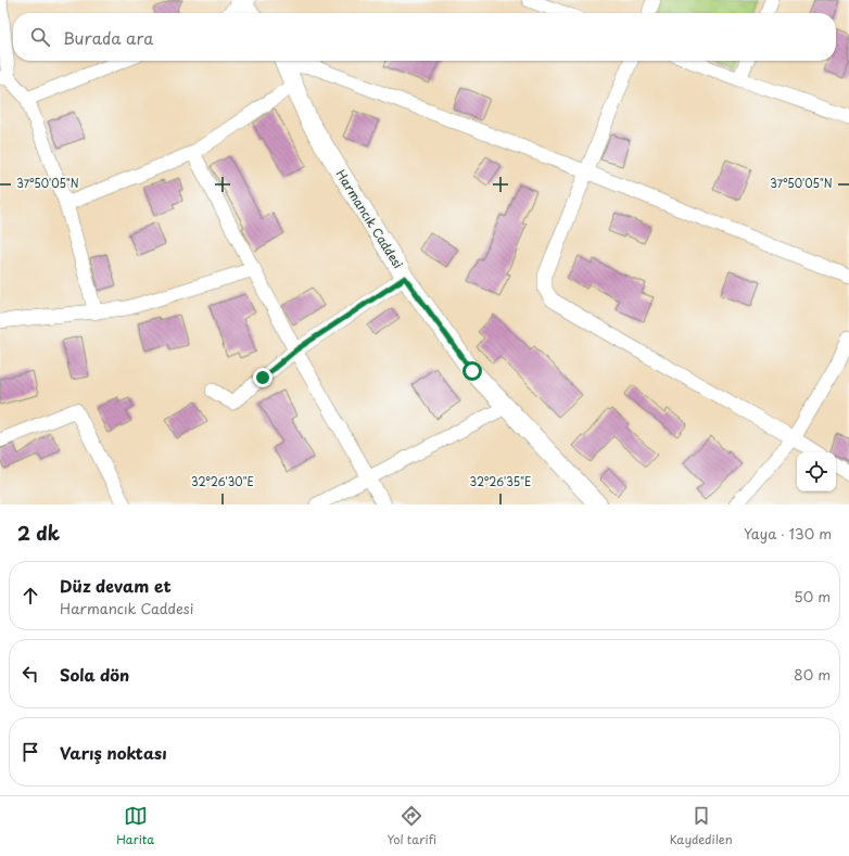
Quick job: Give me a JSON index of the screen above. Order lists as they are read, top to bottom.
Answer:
{
  "streets": {
    "street": ["Harmancık Caddesi"]
  },
  "page": {
    "search": "Burada ara",
    "heading": ["2 dk", "Yaya · 130 m"],
    "list": [
      ["Düz devam et", "Harmancık Caddesi", "50 m"],
      ["Sola dön", "80 m"],
      "Varış noktası"
    ],
    "nav": ["Harita", "Yol tarifi", "Kaydedilen"]
  },
  "coordinates": ["37°50'05\"N", "32°26'30\"E", "32°26'35\"E"]
}
